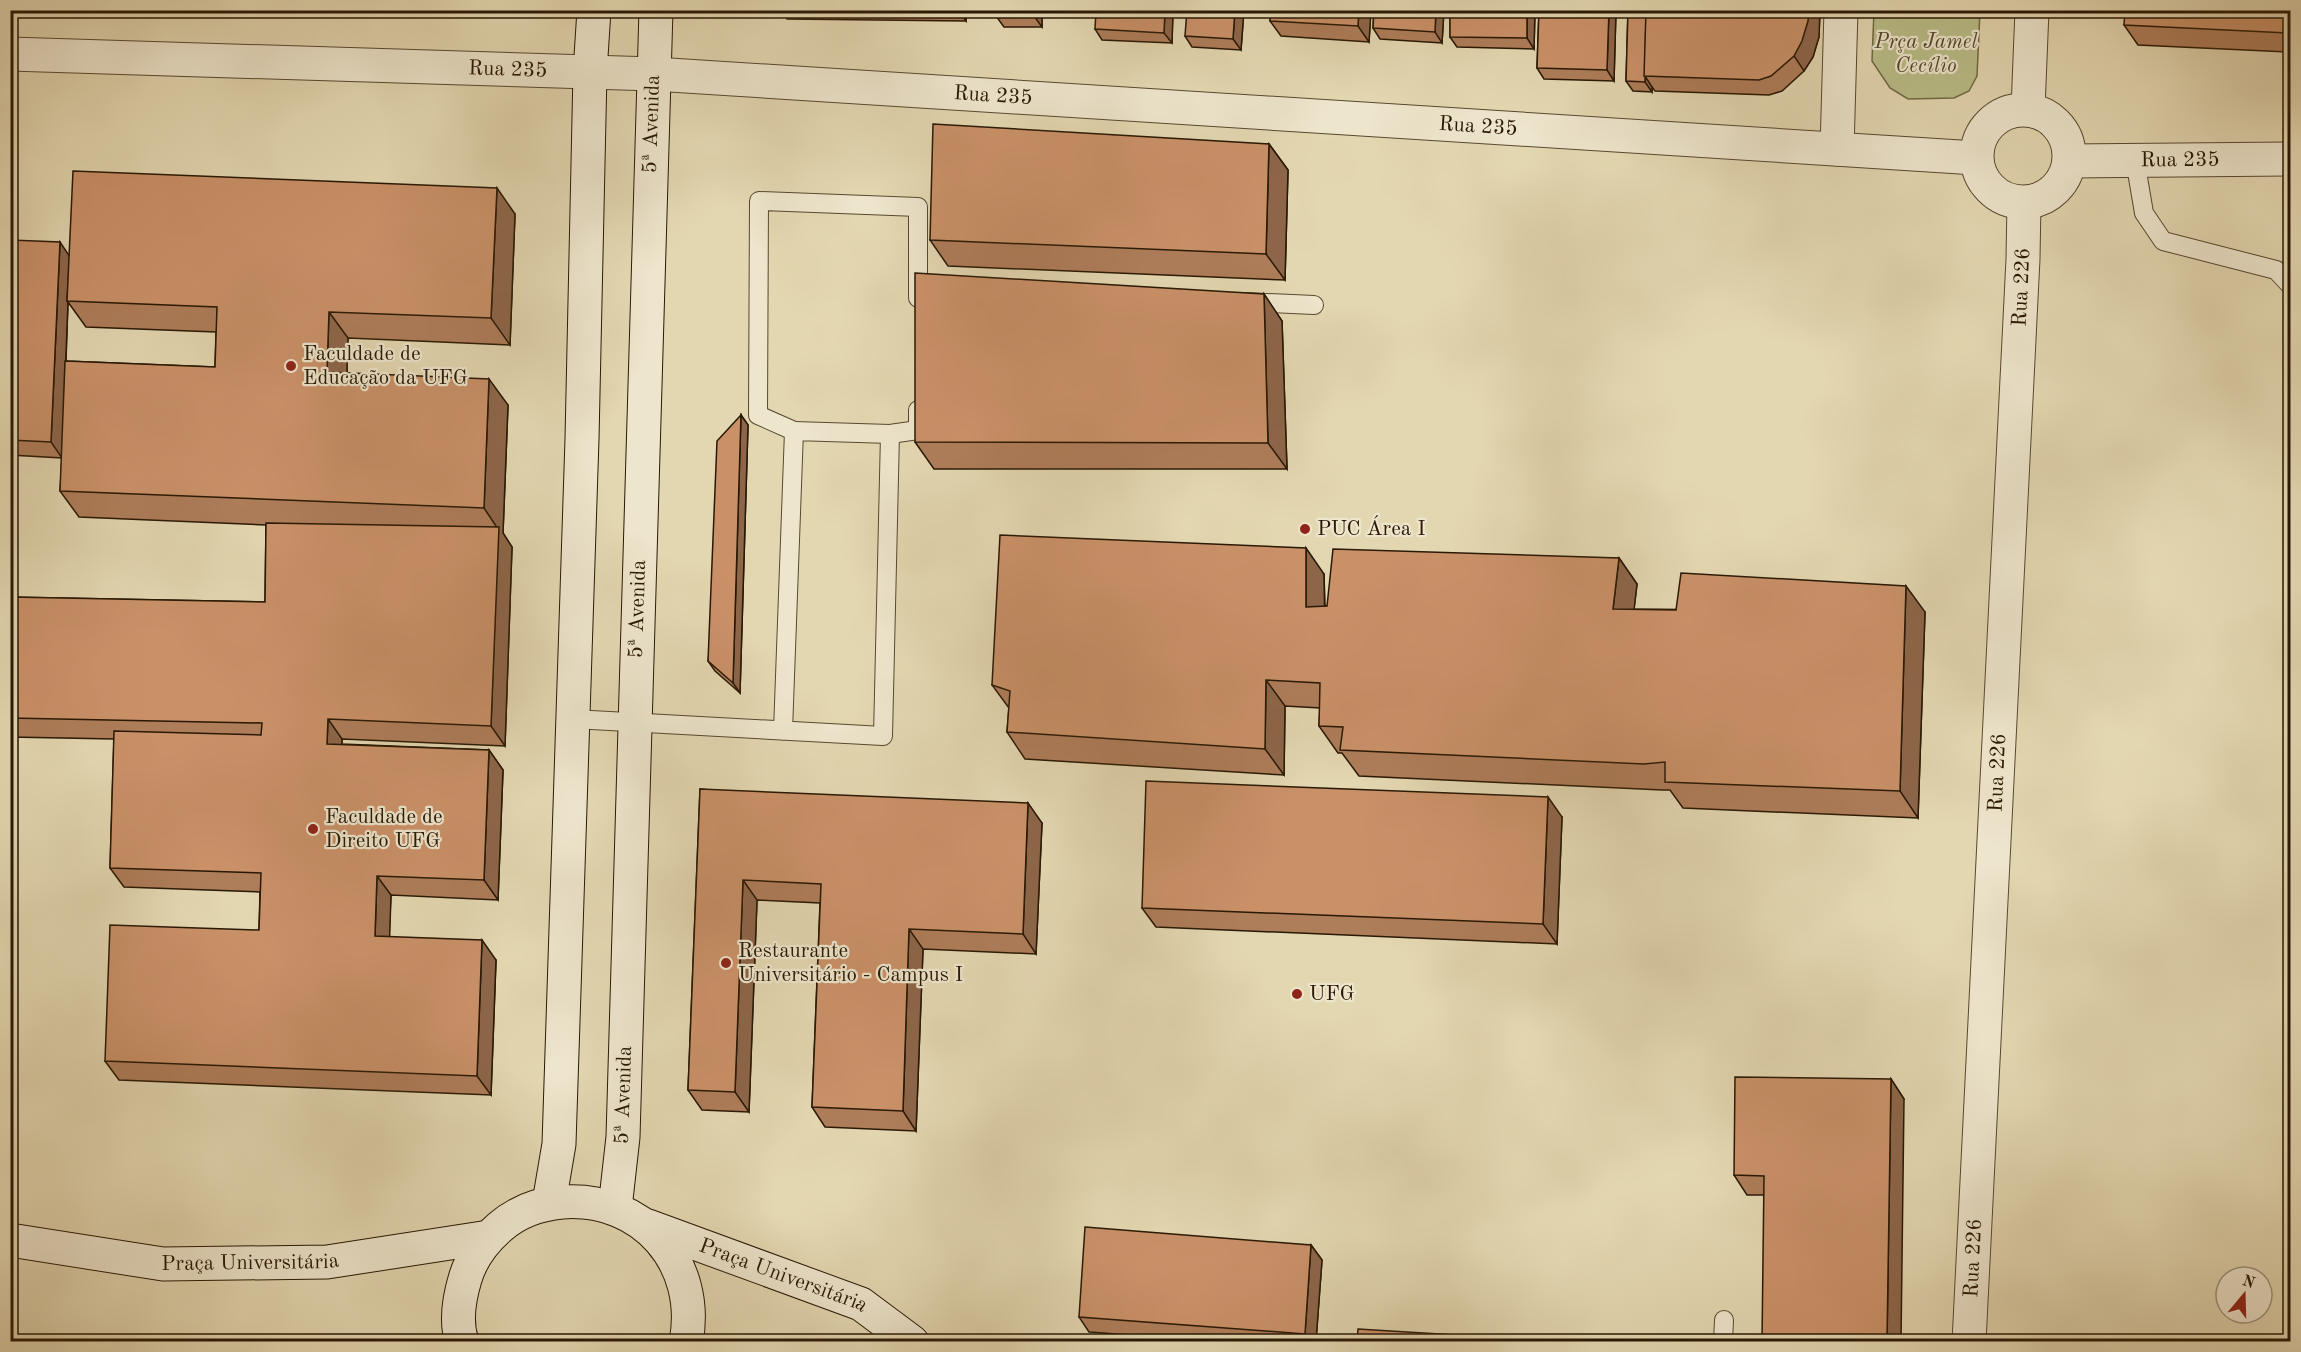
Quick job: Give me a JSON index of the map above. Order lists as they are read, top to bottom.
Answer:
{
  "streets": {
    "street": [
      "Rua 235",
      "5ª Avenida",
      "Rua 226",
      "Praça Universitária"
    ]
  },
  "crossings": [
    ["Rua 235", "5ª Avenida"],
    ["Rua 235", "Rua 226"]
  ],
  "parks": ["Prça Jamel Cecílio"],
  "places": [
    "Faculdade de Educação da UFG",
    "PUC Área I",
    "Faculdade de Direito UFG",
    "Restaurante Universitário - Campus I",
    "UFG"
  ],
  "north": "top"
}
